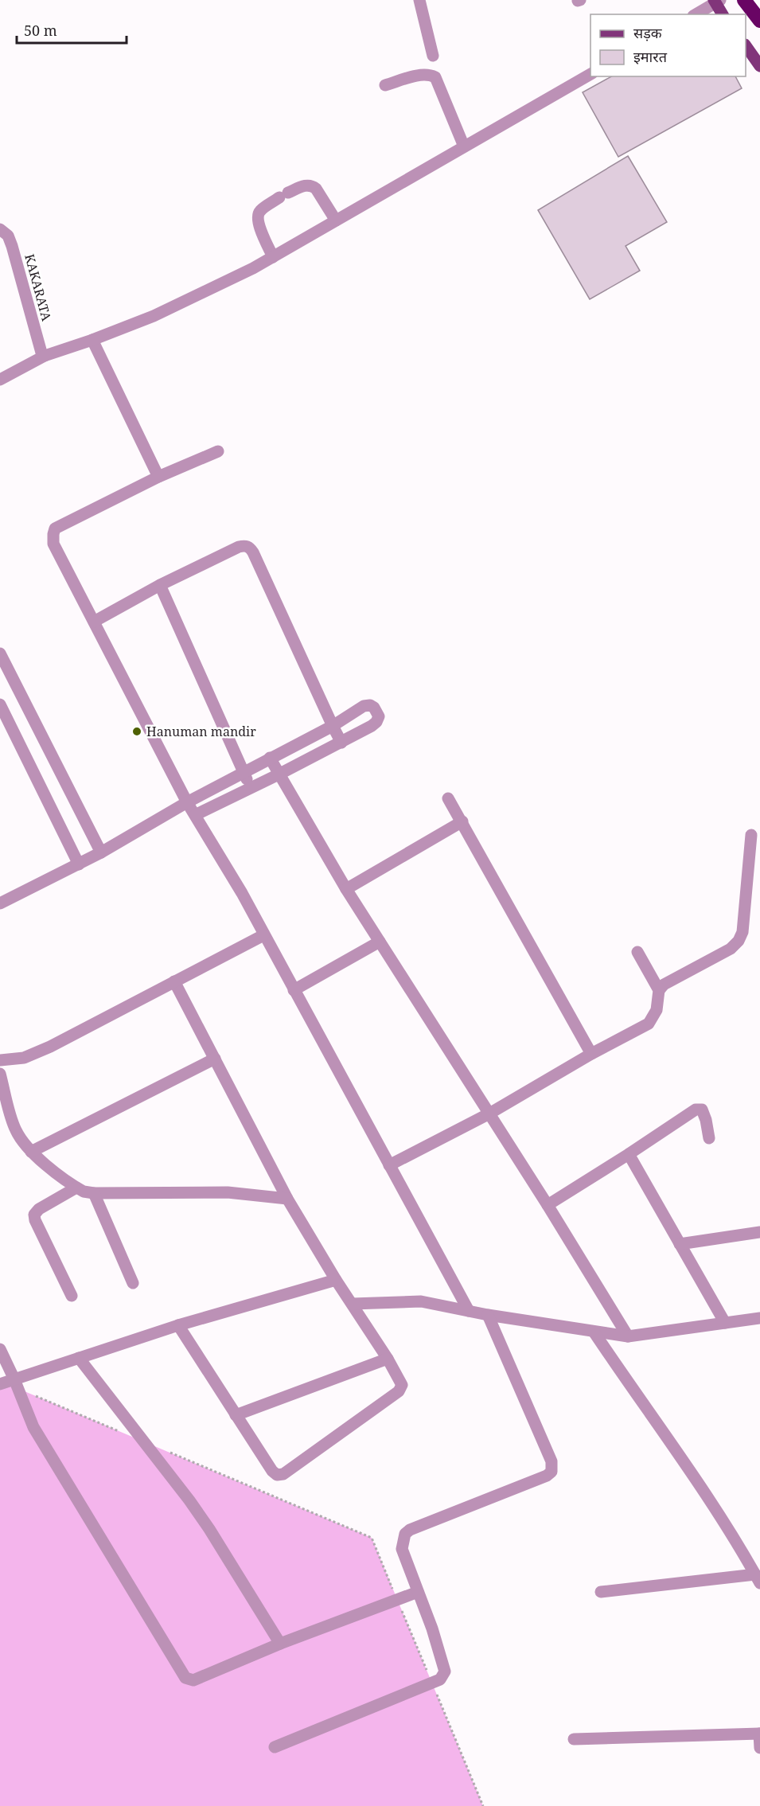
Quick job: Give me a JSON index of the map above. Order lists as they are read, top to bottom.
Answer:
{
  "streets": {
    "street": ["KAKARATA"]
  },
  "places": ["Hanuman mandir"],
  "legend": ["सड़क", "इमारत"],
  "scale_bar": "50 m"
}
